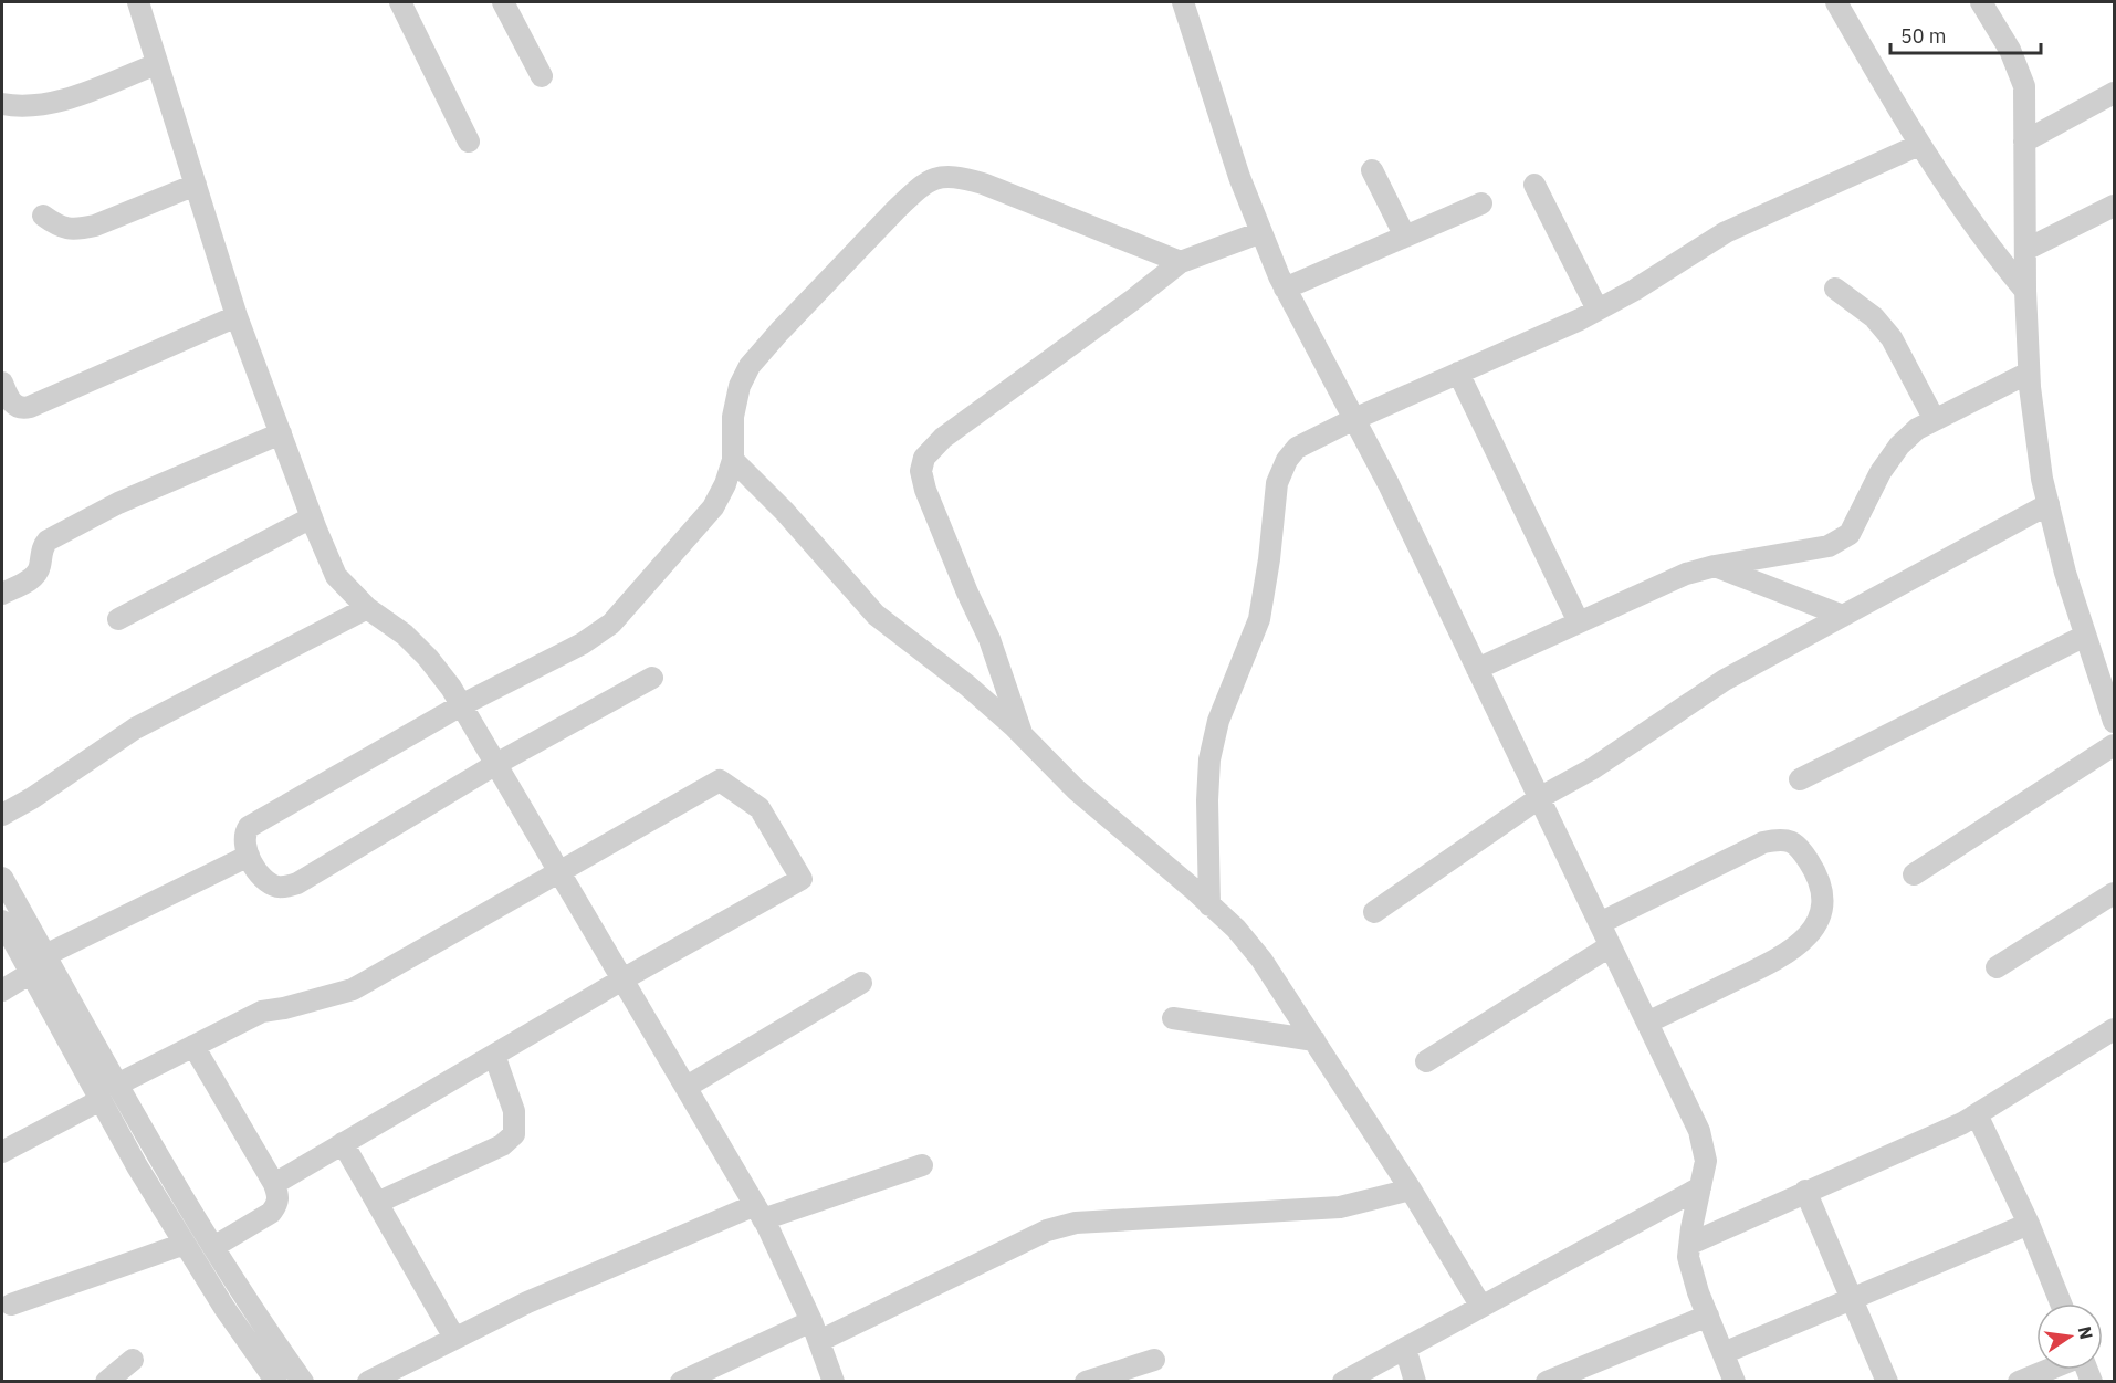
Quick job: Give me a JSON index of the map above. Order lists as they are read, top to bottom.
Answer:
{
  "scale_bar": "50 m",
  "north": "right"
}
